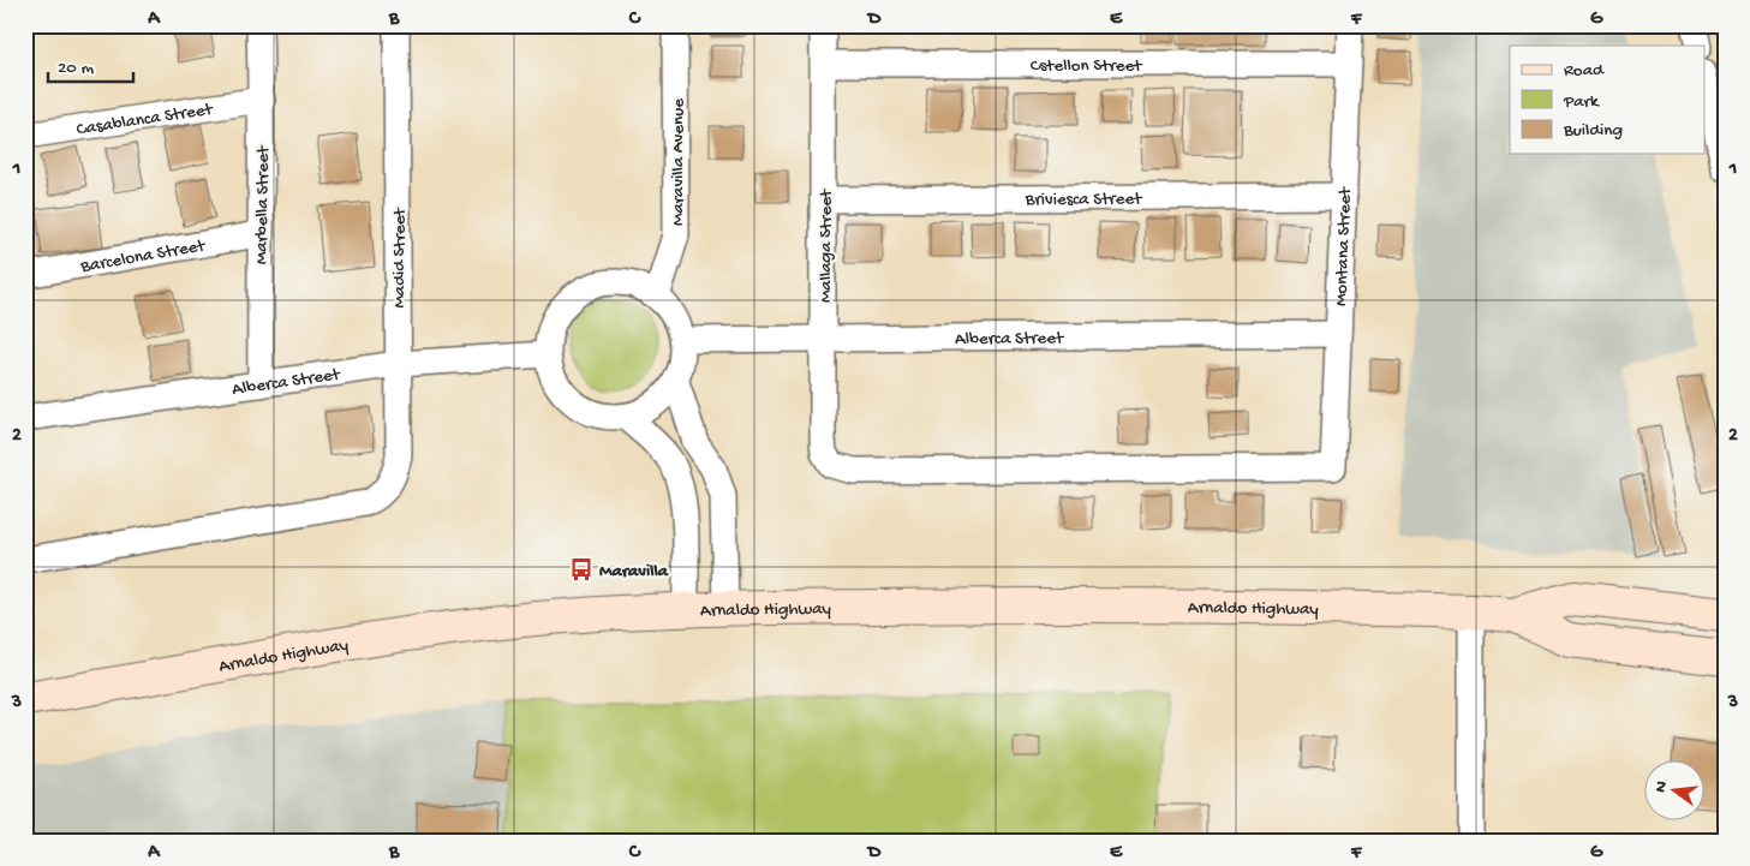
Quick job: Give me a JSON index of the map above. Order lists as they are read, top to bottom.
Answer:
{
  "streets": {
    "main road": ["Arnaldo Highway"],
    "street": [
      "Cstellon Street",
      "Casablanca Street",
      "Maravilla Avenue",
      "Briviesca Street",
      "Marbella Street",
      "Mallaga Street",
      "Montana Street",
      "Barcelona Street",
      "Madid Street",
      "Alberca Street"
    ]
  },
  "crossings": [
    ["Cstellon Street", "Mallaga Street"],
    ["Cstellon Street", "Montana Street"],
    ["Casablanca Street", "Marbella Street"],
    ["Maravilla Avenue", "Alberca Street"],
    ["Briviesca Street", "Mallaga Street"],
    ["Briviesca Street", "Montana Street"],
    ["Marbella Street", "Barcelona Street"],
    ["Marbella Street", "Alberca Street"],
    ["Mallaga Street", "Montana Street"],
    ["Mallaga Street", "Alberca Street"],
    ["Montana Street", "Alberca Street"],
    ["Madid Street", "Alberca Street"]
  ],
  "places": {
    "bus stop": ["Maravilla"]
  },
  "legend": ["Road", "Park", "Building"],
  "scale_bar": "20 m",
  "north": "left",
  "grid": {
    "columns": [
      "A",
      "B",
      "C",
      "D",
      "E",
      "F",
      "G"
    ],
    "rows": ["1", "2", "3"]
  }
}
